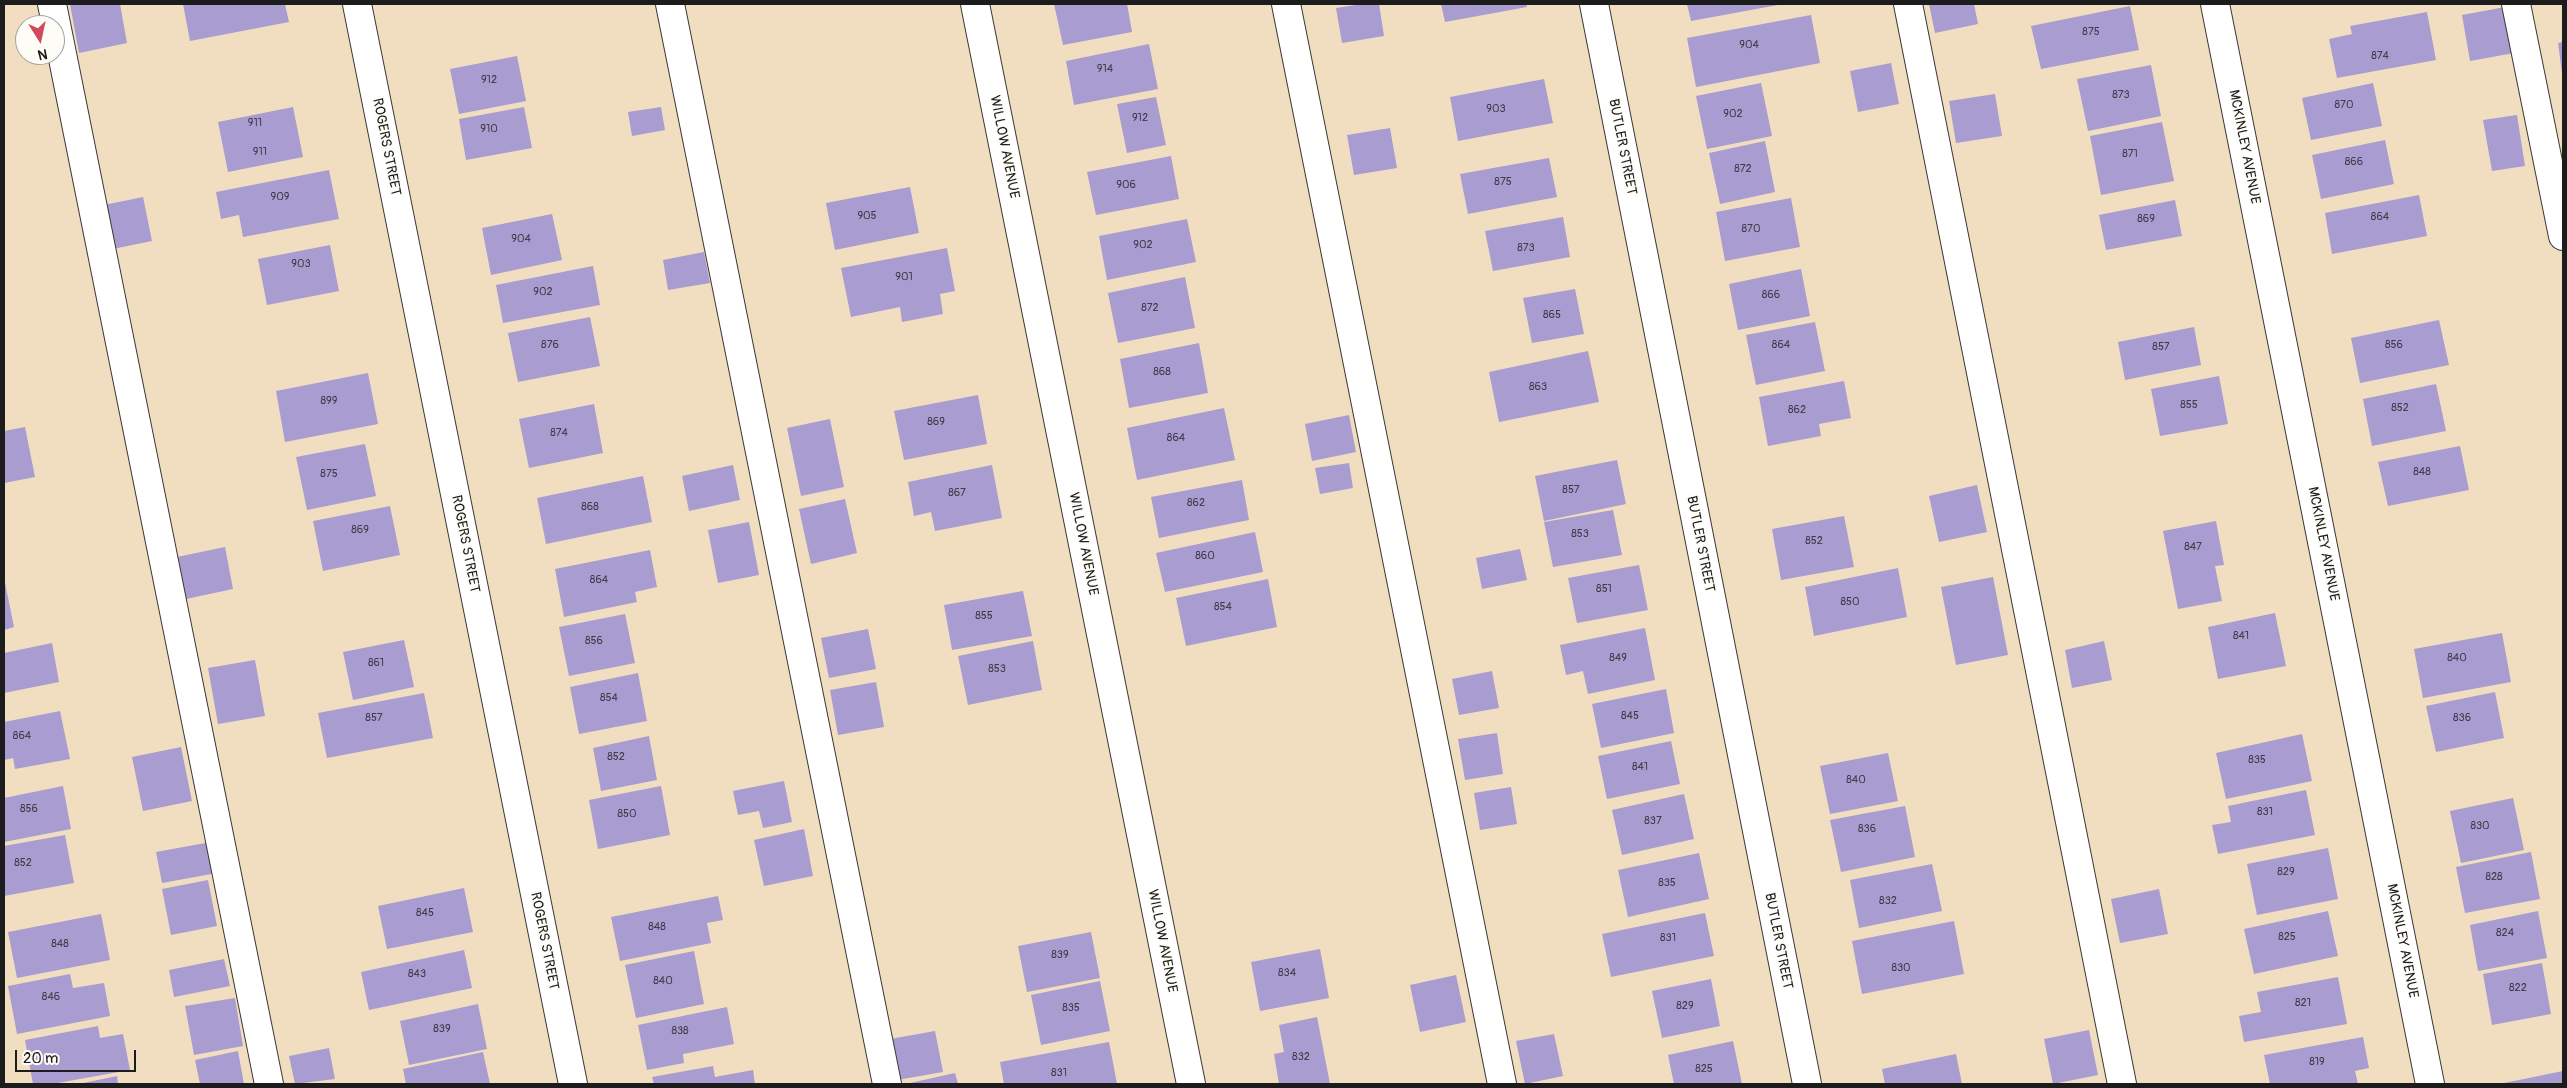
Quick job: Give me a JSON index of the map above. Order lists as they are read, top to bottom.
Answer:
{
  "streets": {
    "street": [
      "ROGERS STREET",
      "WILLOW AVENUE",
      "BUTLER STREET",
      "MCKINLEY AVENUE"
    ]
  },
  "house_numbers": [
    "875",
    "904",
    "874",
    "914",
    "912",
    "873",
    "870",
    "903",
    "902",
    "912",
    "911",
    "910",
    "911",
    "871",
    "866",
    "872",
    "875",
    "906",
    "909",
    "905",
    "864",
    "869",
    "870",
    "904",
    "902",
    "873",
    "903",
    "901",
    "902",
    "866",
    "872",
    "865",
    "876",
    "864",
    "856",
    "857",
    "868",
    "863",
    "899",
    "855",
    "852",
    "862",
    "869",
    "874",
    "864",
    "848",
    "875",
    "857",
    "867",
    "862",
    "868",
    "869",
    "853",
    "852",
    "847",
    "860",
    "864",
    "851",
    "850",
    "854",
    "855",
    "841",
    "856",
    "849",
    "840",
    "861",
    "853",
    "854",
    "845",
    "857",
    "836",
    "864",
    "852",
    "835",
    "841",
    "840",
    "856",
    "831",
    "850",
    "837",
    "830",
    "836",
    "852",
    "829",
    "828",
    "835",
    "832",
    "845",
    "848",
    "824",
    "825",
    "831",
    "848",
    "839",
    "830",
    "834",
    "843",
    "840",
    "822",
    "846",
    "821",
    "829",
    "835",
    "839",
    "838",
    "832",
    "819",
    "825",
    "831"
  ],
  "scale_bar": "20 m",
  "north": "bottom"
}
